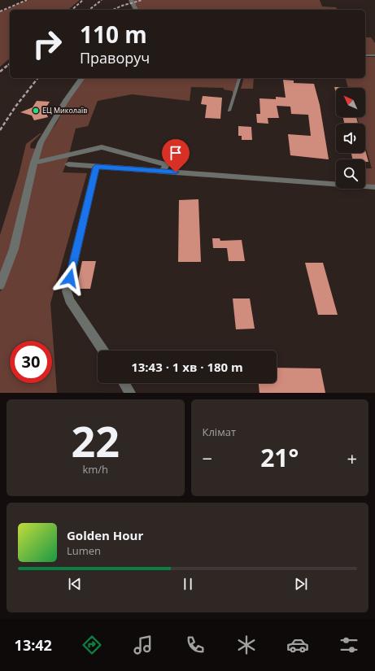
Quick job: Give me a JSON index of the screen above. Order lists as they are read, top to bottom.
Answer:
{
  "places": ["ЕЦ Миколаїв"],
  "north": "top left",
  "page": {
    "turn": ["110 m", "Праворуч"],
    "limit": "30",
    "trip": "13:43 · 1 хв · 180 m",
    "tile": [
      ["22", "km/h"],
      "Клімат"
    ],
    "heat": ["−", "21°", "+"],
    "song": ["Golden Hour", "Lumen"],
    "tabs": "13:42"
  }
}
